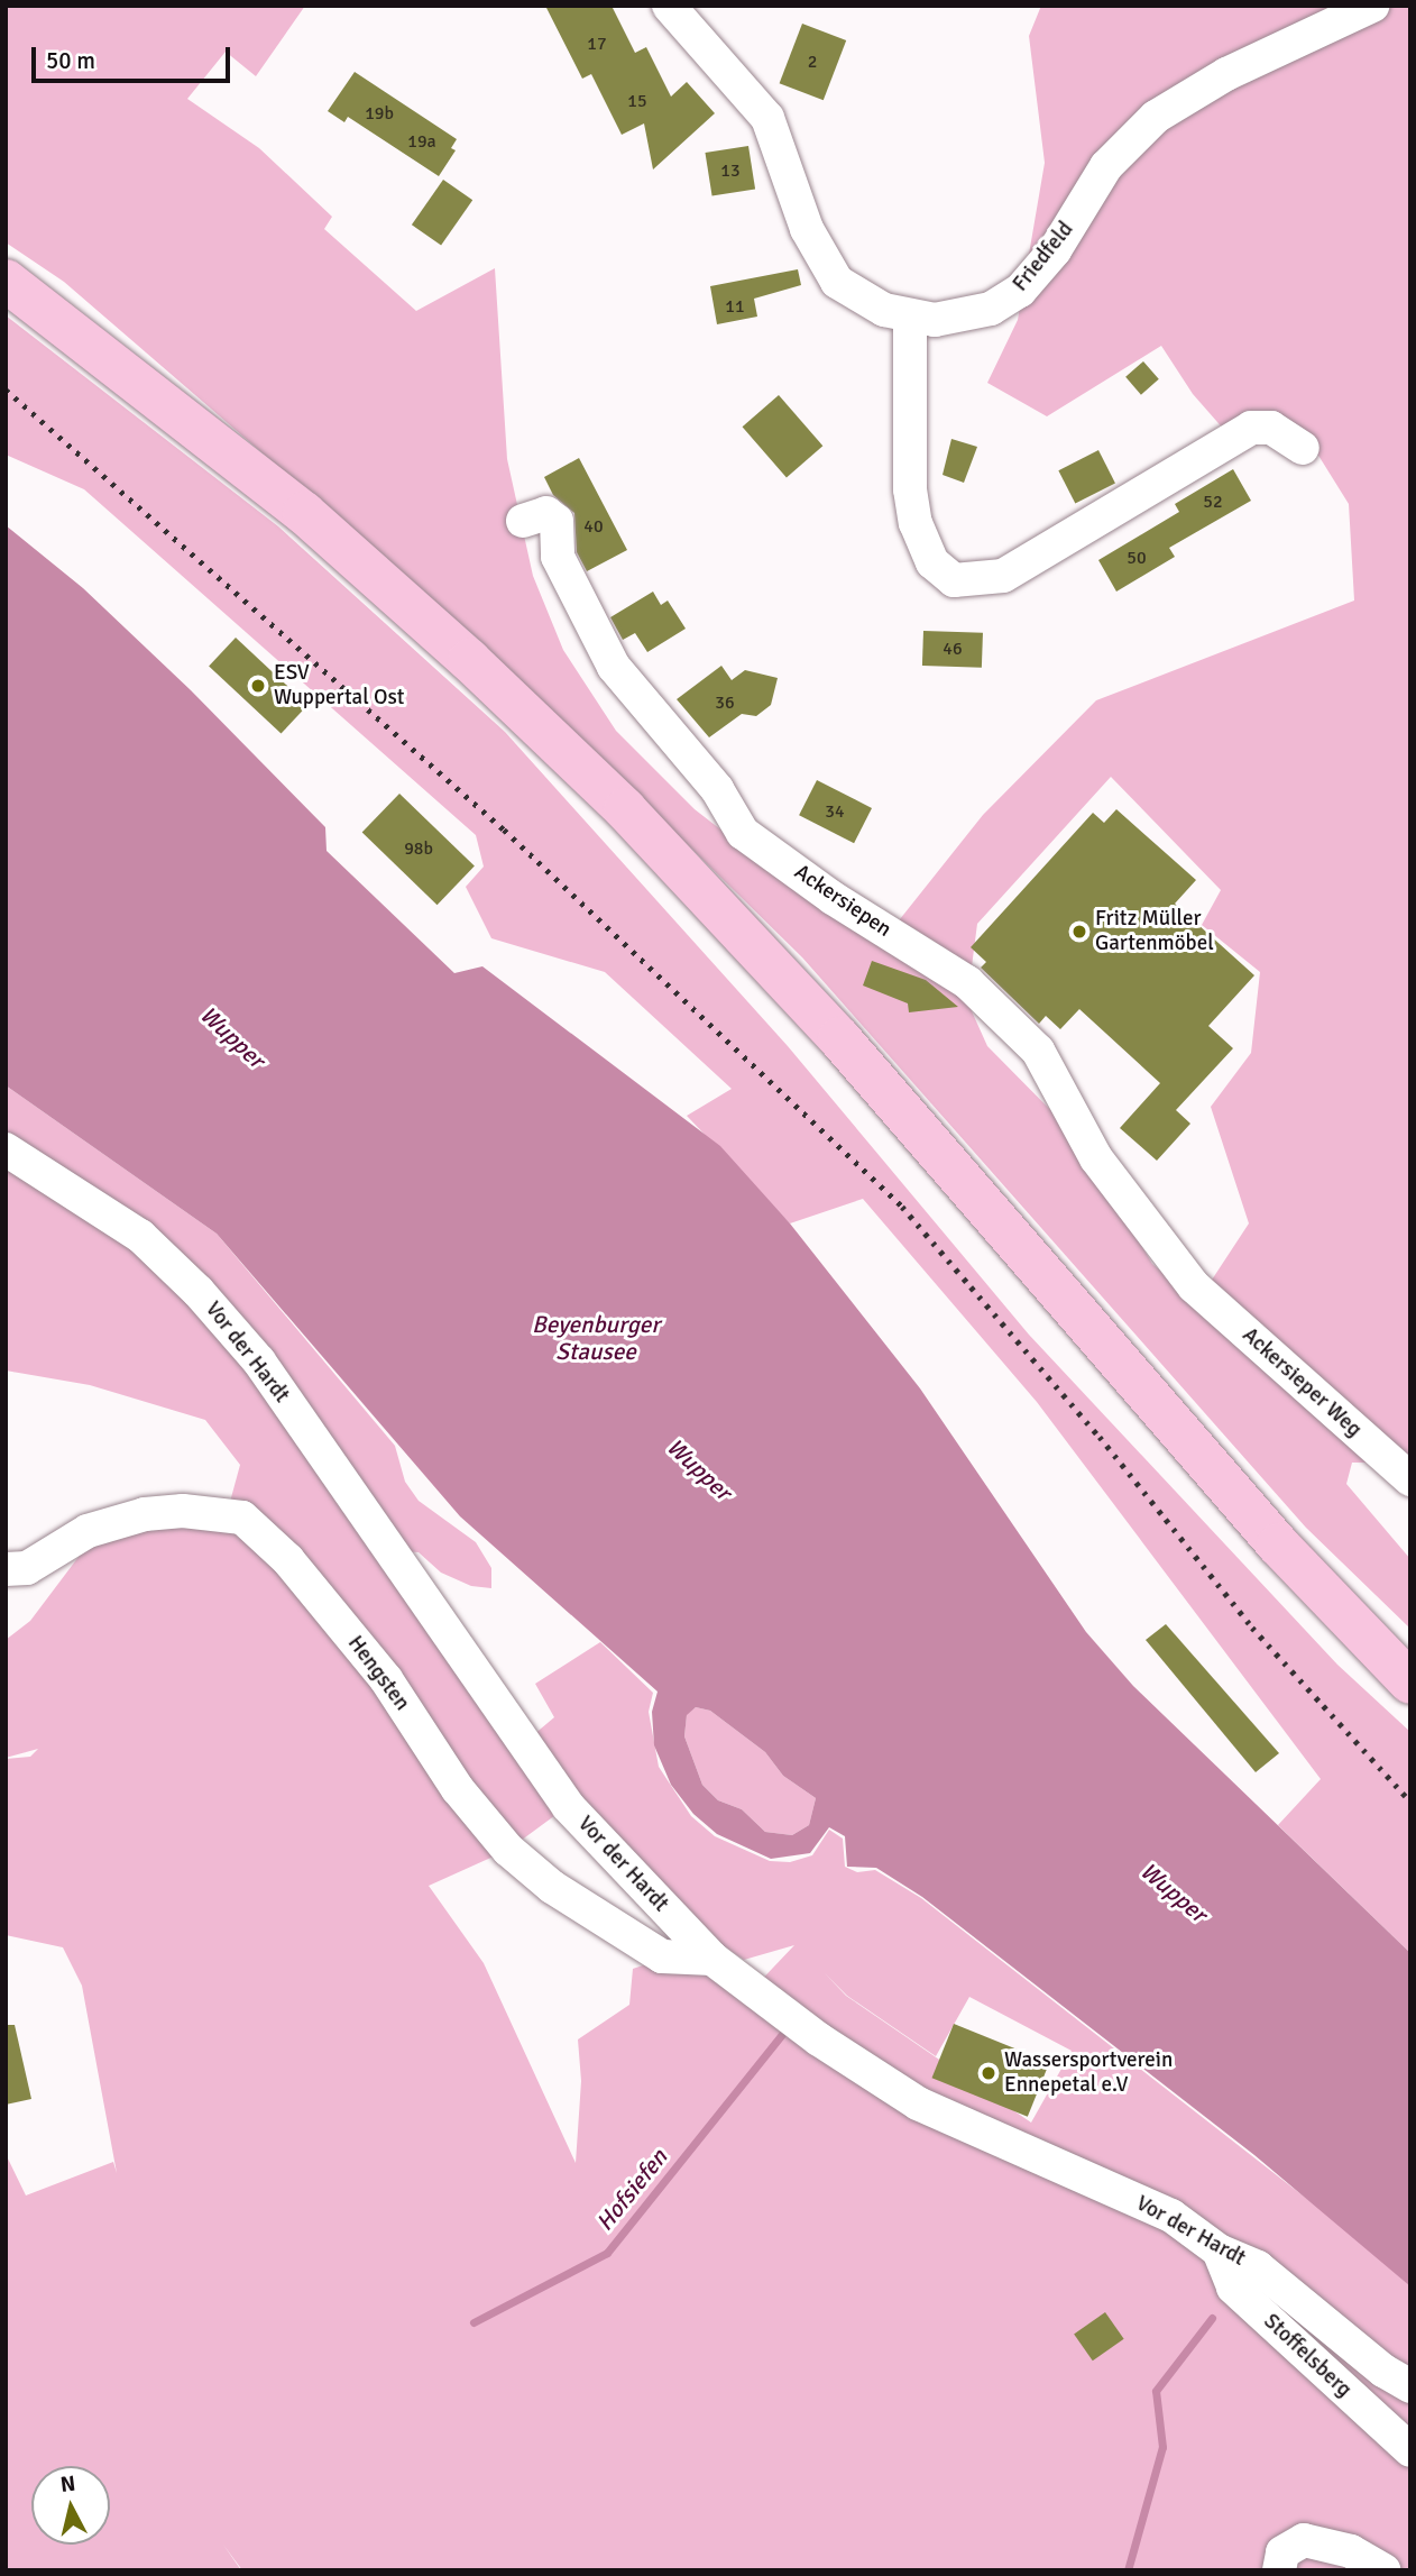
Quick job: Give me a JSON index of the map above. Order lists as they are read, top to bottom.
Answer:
{
  "streets": {
    "street": [
      "Friedfeld",
      "Ackersiepen",
      "Vor der Hardt",
      "Ackersieper Weg",
      "Hengsten",
      "Stoffelsberg"
    ]
  },
  "crossings": [
    ["Ackersiepen", "Ackersieper Weg"],
    ["Vor der Hardt", "Hengsten"],
    ["Vor der Hardt", "Stoffelsberg"]
  ],
  "water": ["Wupper", "Beyenburger Stausee", "Hofsiefen"],
  "places": ["ESV Wuppertal Ost", "Fritz Müller Gartenmöbel", "Wassersportverein Ennepetal e.V"],
  "house_numbers": [
    "17",
    "2",
    "15",
    "19b",
    "19a",
    "13",
    "11",
    "52",
    "40",
    "50",
    "46",
    "36",
    "34",
    "98b"
  ],
  "scale_bar": "50 m",
  "north": "top"
}
